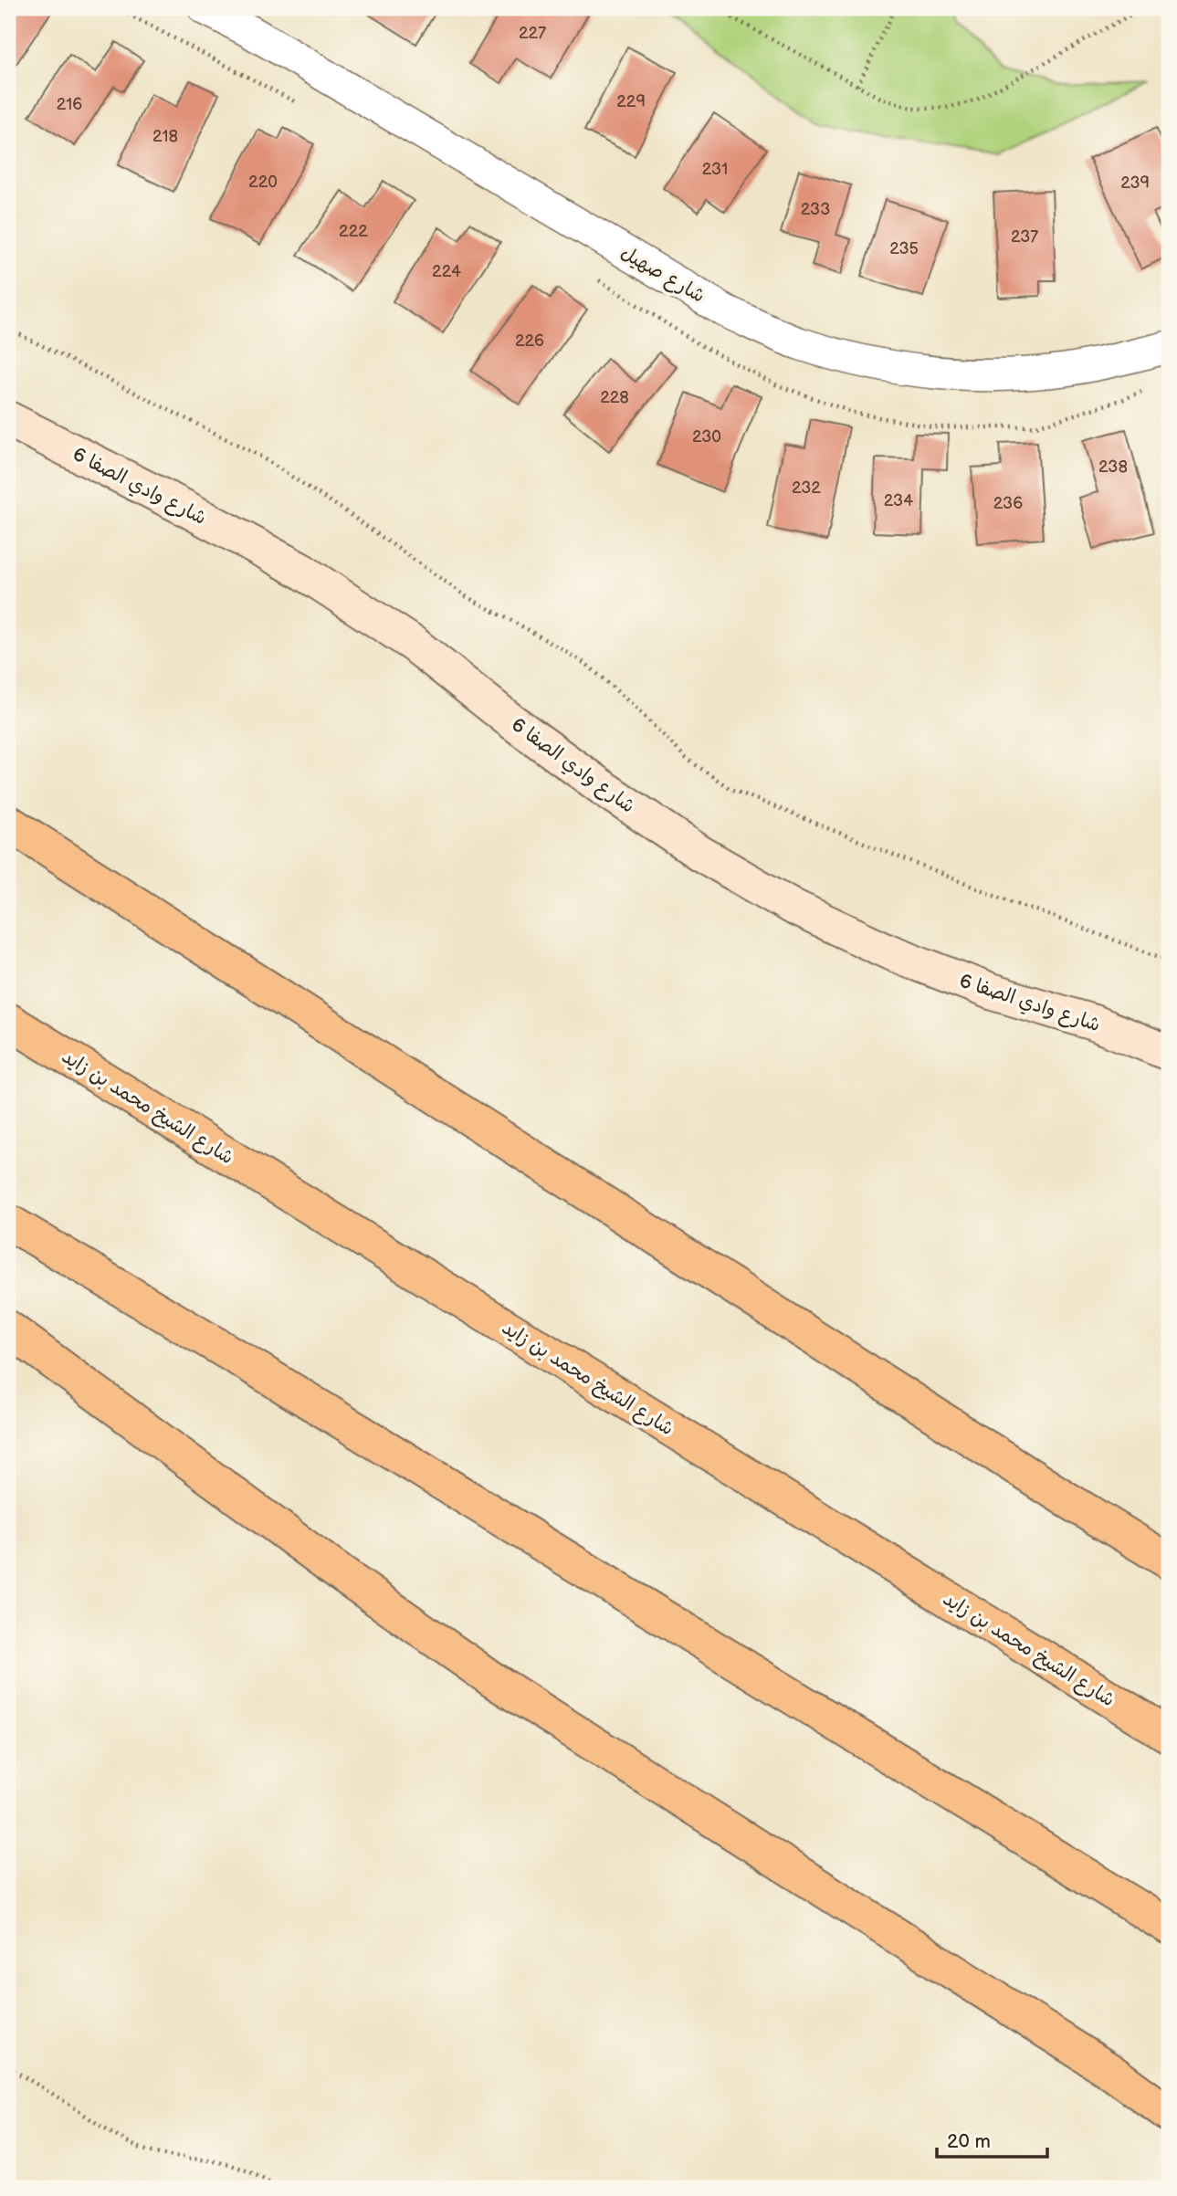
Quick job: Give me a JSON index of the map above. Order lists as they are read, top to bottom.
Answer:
{
  "streets": {
    "highway": ["شارع الشيخ محمد بن زايد"],
    "street": ["شارع صهيل", "شارع وادي الصفا 6"]
  },
  "house_numbers": [
    "227",
    "229",
    "216",
    "218",
    "231",
    "220",
    "239",
    "233",
    "222",
    "237",
    "235",
    "224",
    "226",
    "228",
    "230",
    "238",
    "232",
    "234",
    "236"
  ],
  "scale_bar": "20 m"
}
